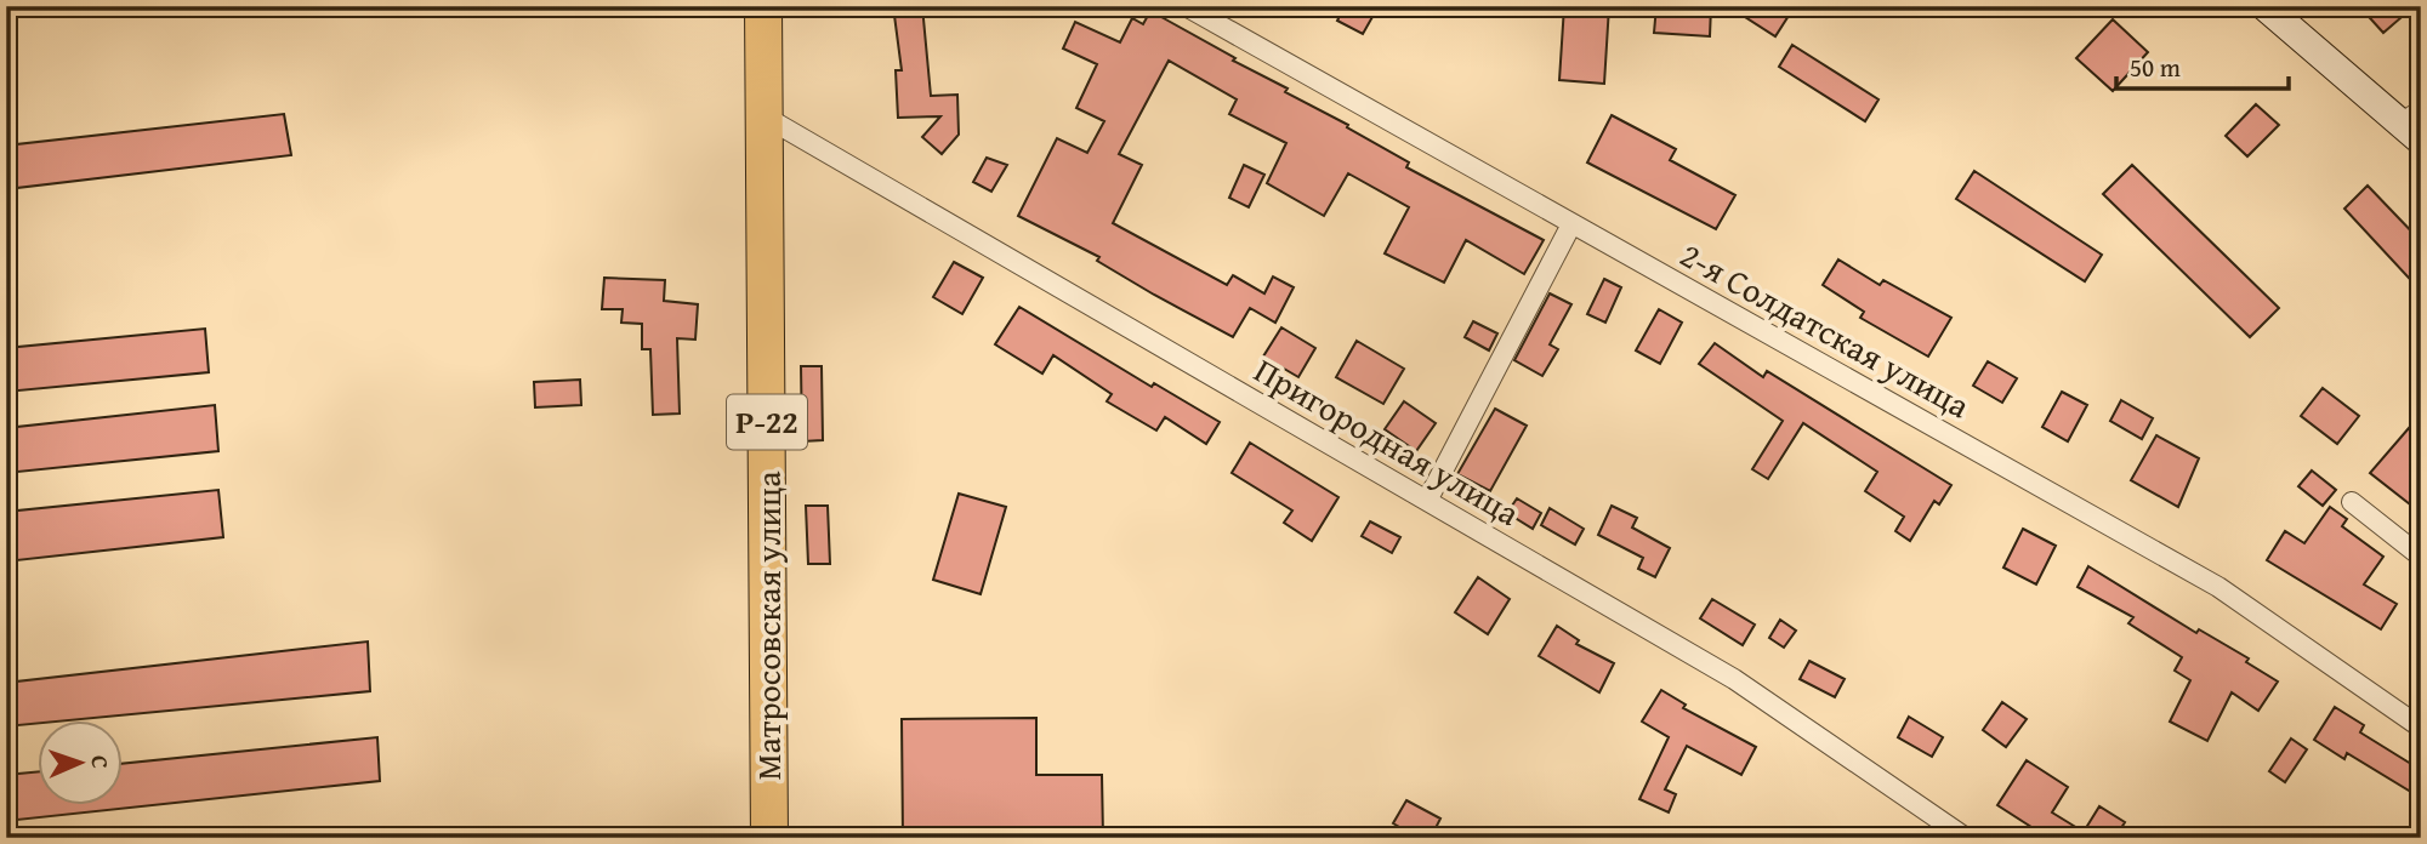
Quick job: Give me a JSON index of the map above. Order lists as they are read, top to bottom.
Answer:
{
  "streets": {
    "highway": ["Р-22", "Матросовская улица"],
    "street": ["2-я Солдатская улица", "Пригородная улица"]
  },
  "crossings": [
    ["Пригородная улица", "Матросовская улица"]
  ],
  "scale_bar": "50 m",
  "north": "right"
}
